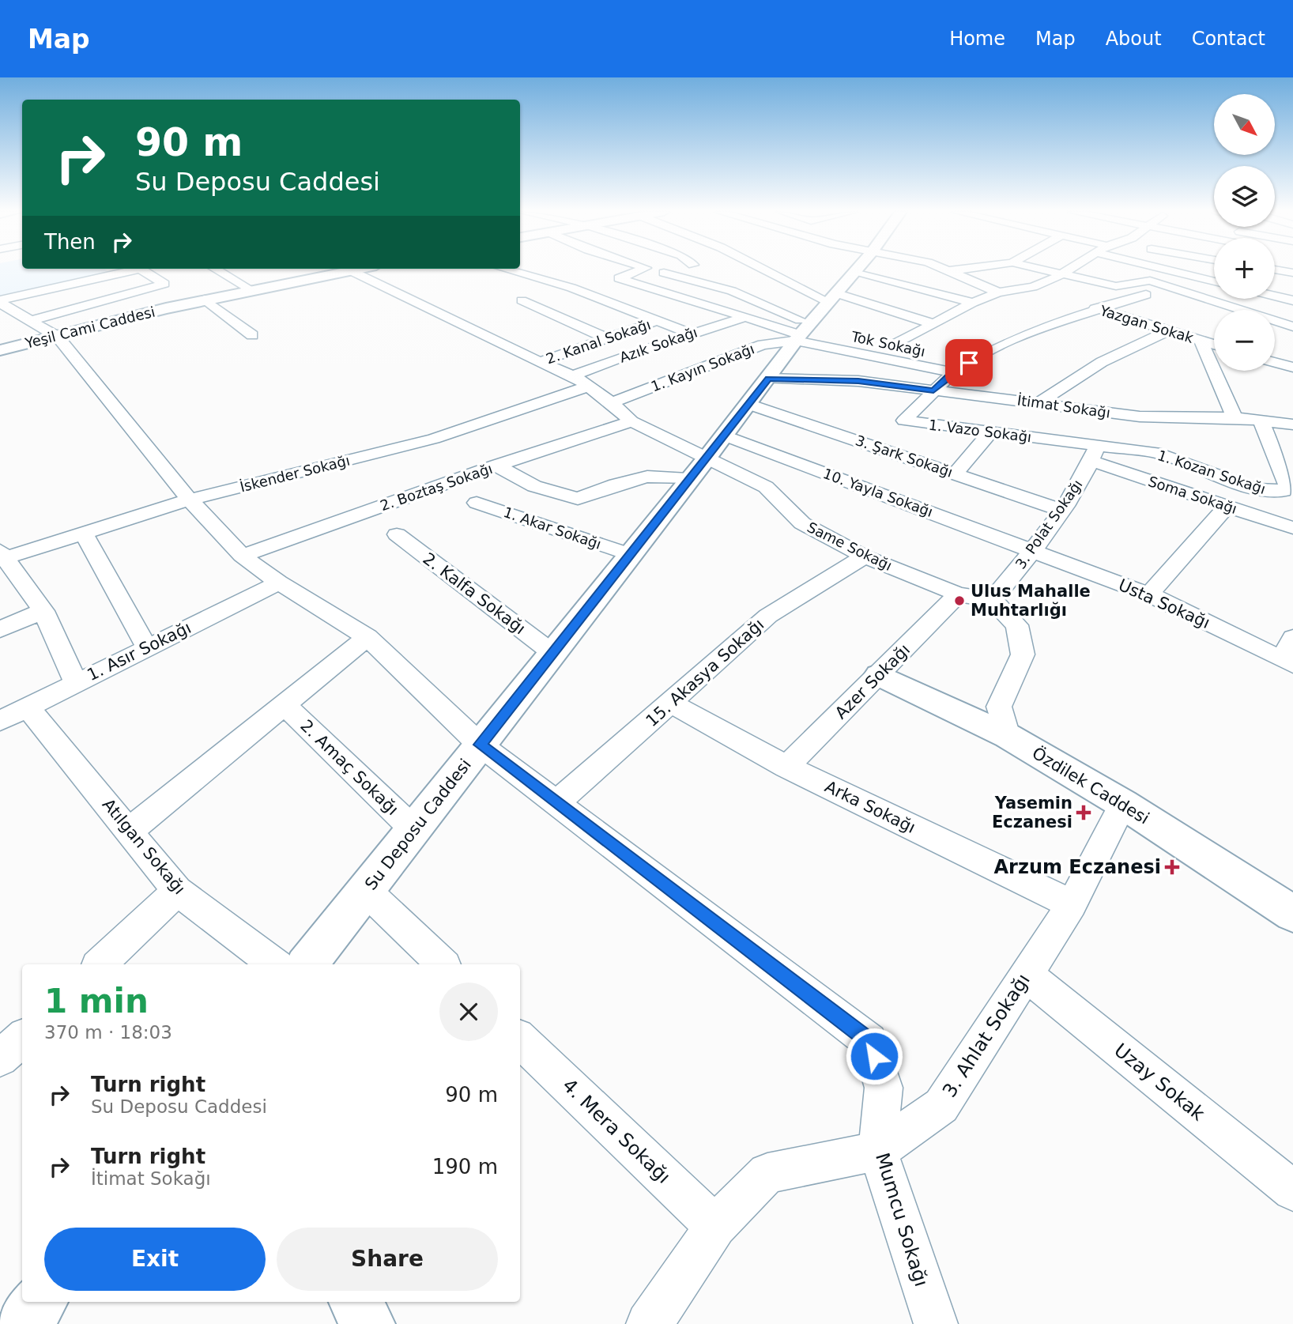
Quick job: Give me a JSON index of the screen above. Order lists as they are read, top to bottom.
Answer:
{
  "streets": {
    "main road": ["Yeşil Cami Caddesi", "Özdilek Caddesi", "Su Deposu Caddesi"],
    "street": [
      "Yazgan Sokak",
      "2. Kanal Sokağı",
      "Tok Sokağı",
      "Azık Sokağı",
      "1. Kayın Sokağı",
      "İtimat Sokağı",
      "1. Vazo Sokağı",
      "3. Şark Sokağı",
      "1. Kozan Sokağı",
      "İskender Sokağı",
      "2. Boztaş Sokağı",
      "10. Yayla Sokağı",
      "Soma Sokağı",
      "3. Polat Sokağı",
      "1. Akar Sokağı",
      "Same Sokağı",
      "2. Kalfa Sokağı",
      "Usta Sokağı",
      "1. Asır Sokağı",
      "15. Akasya Sokağı",
      "Azer Sokağı",
      "2. Amaç Sokağı",
      "Arka Sokağı",
      "Atılgan Sokağı",
      "3. Ahlat Sokağı",
      "Uzay Sokak",
      "4. Mera Sokağı",
      "Mumcu Sokağı"
    ]
  },
  "crossings": [
    ["Yeşil Cami Caddesi", "Same Sokağı"],
    ["Yeşil Cami Caddesi", "Mumcu Sokağı"],
    ["2. Kanal Sokağı", "Same Sokağı"],
    ["Azık Sokağı", "Same Sokağı"],
    ["1. Kayın Sokağı", "Same Sokağı"],
    ["1. Kayın Sokağı", "Su Deposu Caddesi"],
    ["İtimat Sokağı", "1. Vazo Sokağı"],
    ["İtimat Sokağı", "1. Kozan Sokağı"],
    ["İtimat Sokağı", "Su Deposu Caddesi"],
    ["1. Vazo Sokağı", "1. Kozan Sokağı"],
    ["1. Vazo Sokağı", "Soma Sokağı"],
    ["1. Vazo Sokağı", "3. Polat Sokağı"],
    ["3. Şark Sokağı", "3. Polat Sokağı"],
    ["3. Şark Sokağı", "Su Deposu Caddesi"],
    ["1. Kozan Sokağı", "Soma Sokağı"],
    ["1. Kozan Sokağı", "3. Polat Sokağı"],
    ["İskender Sokağı", "Same Sokağı"],
    ["İskender Sokağı", "Mumcu Sokağı"],
    ["2. Boztaş Sokağı", "Same Sokağı"],
    ["2. Boztaş Sokağı", "Mumcu Sokağı"],
    ["10. Yayla Sokağı", "3. Polat Sokağı"],
    ["10. Yayla Sokağı", "Usta Sokağı"],
    ["10. Yayla Sokağı", "Su Deposu Caddesi"],
    ["Soma Sokağı", "3. Polat Sokağı"],
    ["3. Polat Sokağı", "Same Sokağı"],
    ["3. Polat Sokağı", "Usta Sokağı"],
    ["1. Akar Sokağı", "Su Deposu Caddesi"],
    ["Same Sokağı", "15. Akasya Sokağı"],
    ["Same Sokağı", "Azer Sokağı"],
    ["Same Sokağı", "Su Deposu Caddesi"],
    ["2. Kalfa Sokağı", "Su Deposu Caddesi"],
    ["1. Asır Sokağı", "Atılgan Sokağı"],
    ["1. Asır Sokağı", "Mumcu Sokağı"],
    ["15. Akasya Sokağı", "Arka Sokağı"],
    ["15. Akasya Sokağı", "Mumcu Sokağı"],
    ["Azer Sokağı", "Özdilek Caddesi"],
    ["Azer Sokağı", "Arka Sokağı"],
    ["2. Amaç Sokağı", "Su Deposu Caddesi"],
    ["Özdilek Caddesi", "3. Ahlat Sokağı"],
    ["Arka Sokağı", "3. Ahlat Sokağı"],
    ["Su Deposu Caddesi", "Mumcu Sokağı"],
    ["3. Ahlat Sokağı", "Uzay Sokak"],
    ["3. Ahlat Sokağı", "4. Mera Sokağı"],
    ["3. Ahlat Sokağı", "Mumcu Sokağı"]
  ],
  "places": {
    "other": ["Ulus Mahalle Muhtarlığı"],
    "health": ["Yasemin Eczanesi", "Arzum Eczanesi"]
  },
  "north": "bottom right",
  "page": {
    "header": "Map",
    "nav": [
      "Home",
      "Map",
      "About",
      "Contact"
    ],
    "map_buttons": ["+", "−"],
    "turn": ["90 m", "Su Deposu Caddesi"],
    "then": "Then",
    "heading": ["1 min", "370 m · 18:03"],
    "list": [
      {
        "name": "Turn right",
        "note": "Su Deposu Caddesi",
        "value": "90 m"
      },
      {
        "name": "Turn right",
        "note": "İtimat Sokağı",
        "value": "190 m"
      }
    ],
    "buttons": ["Exit", "Share"]
  }
}
